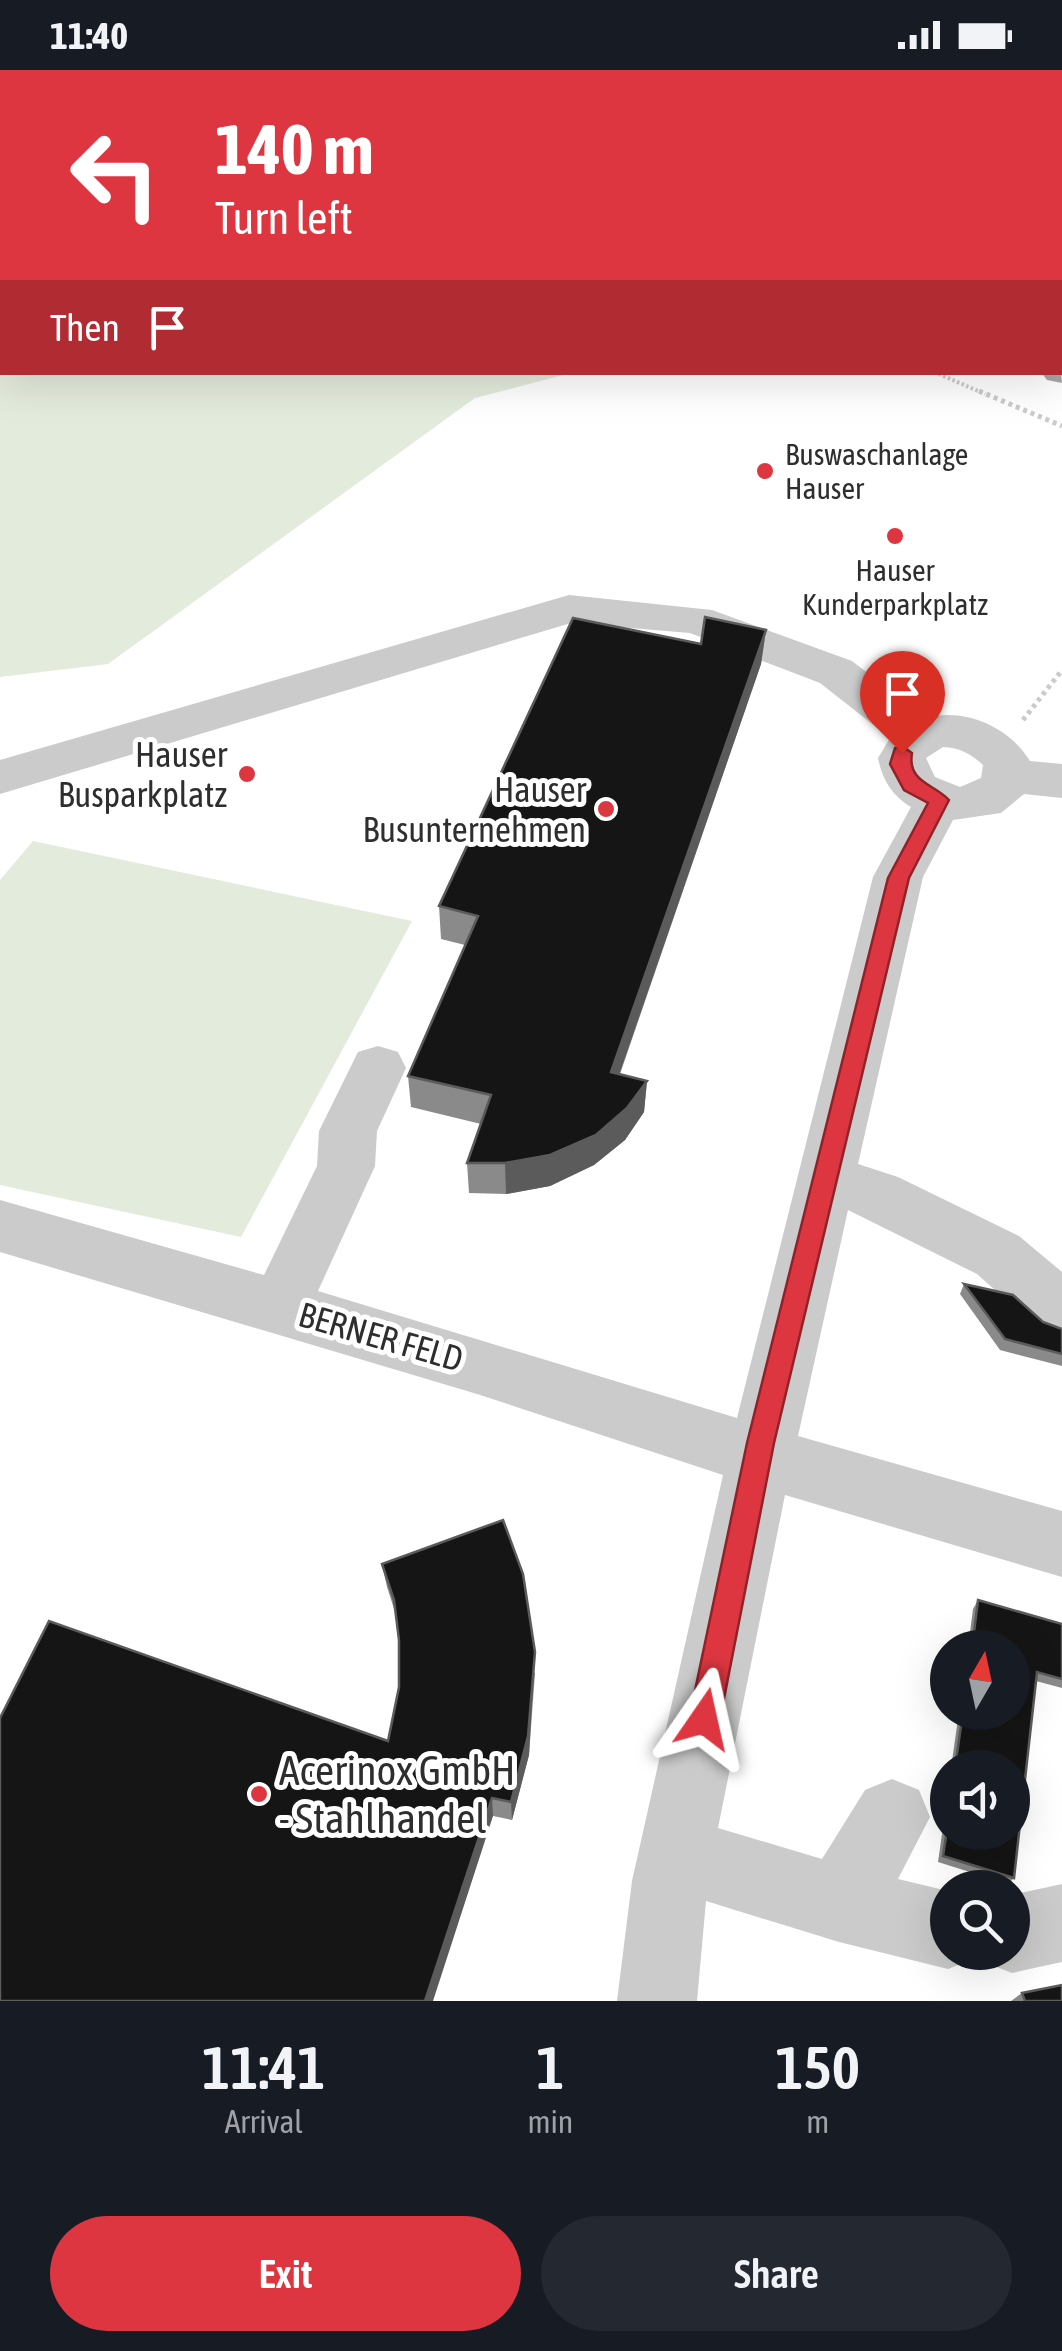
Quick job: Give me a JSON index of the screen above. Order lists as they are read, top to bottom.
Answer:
{
  "streets": {
    "street": ["BERNER FELD"]
  },
  "places": [
    "Buswaschanlage Hauser",
    "Hauser Kunderparkplatz",
    "Hauser Busparkplatz",
    "Hauser Busunternehmen",
    "Acerinox GmbH - Stahlhandel"
  ],
  "north": "top",
  "page": {
    "status": "11:40",
    "turn": ["140 m", "Turn left"],
    "then": "Then",
    "eta": [
      "11:41",
      "Arrival",
      "1",
      "min",
      "150",
      "m"
    ],
    "buttons": ["Exit", "Share"]
  }
}
